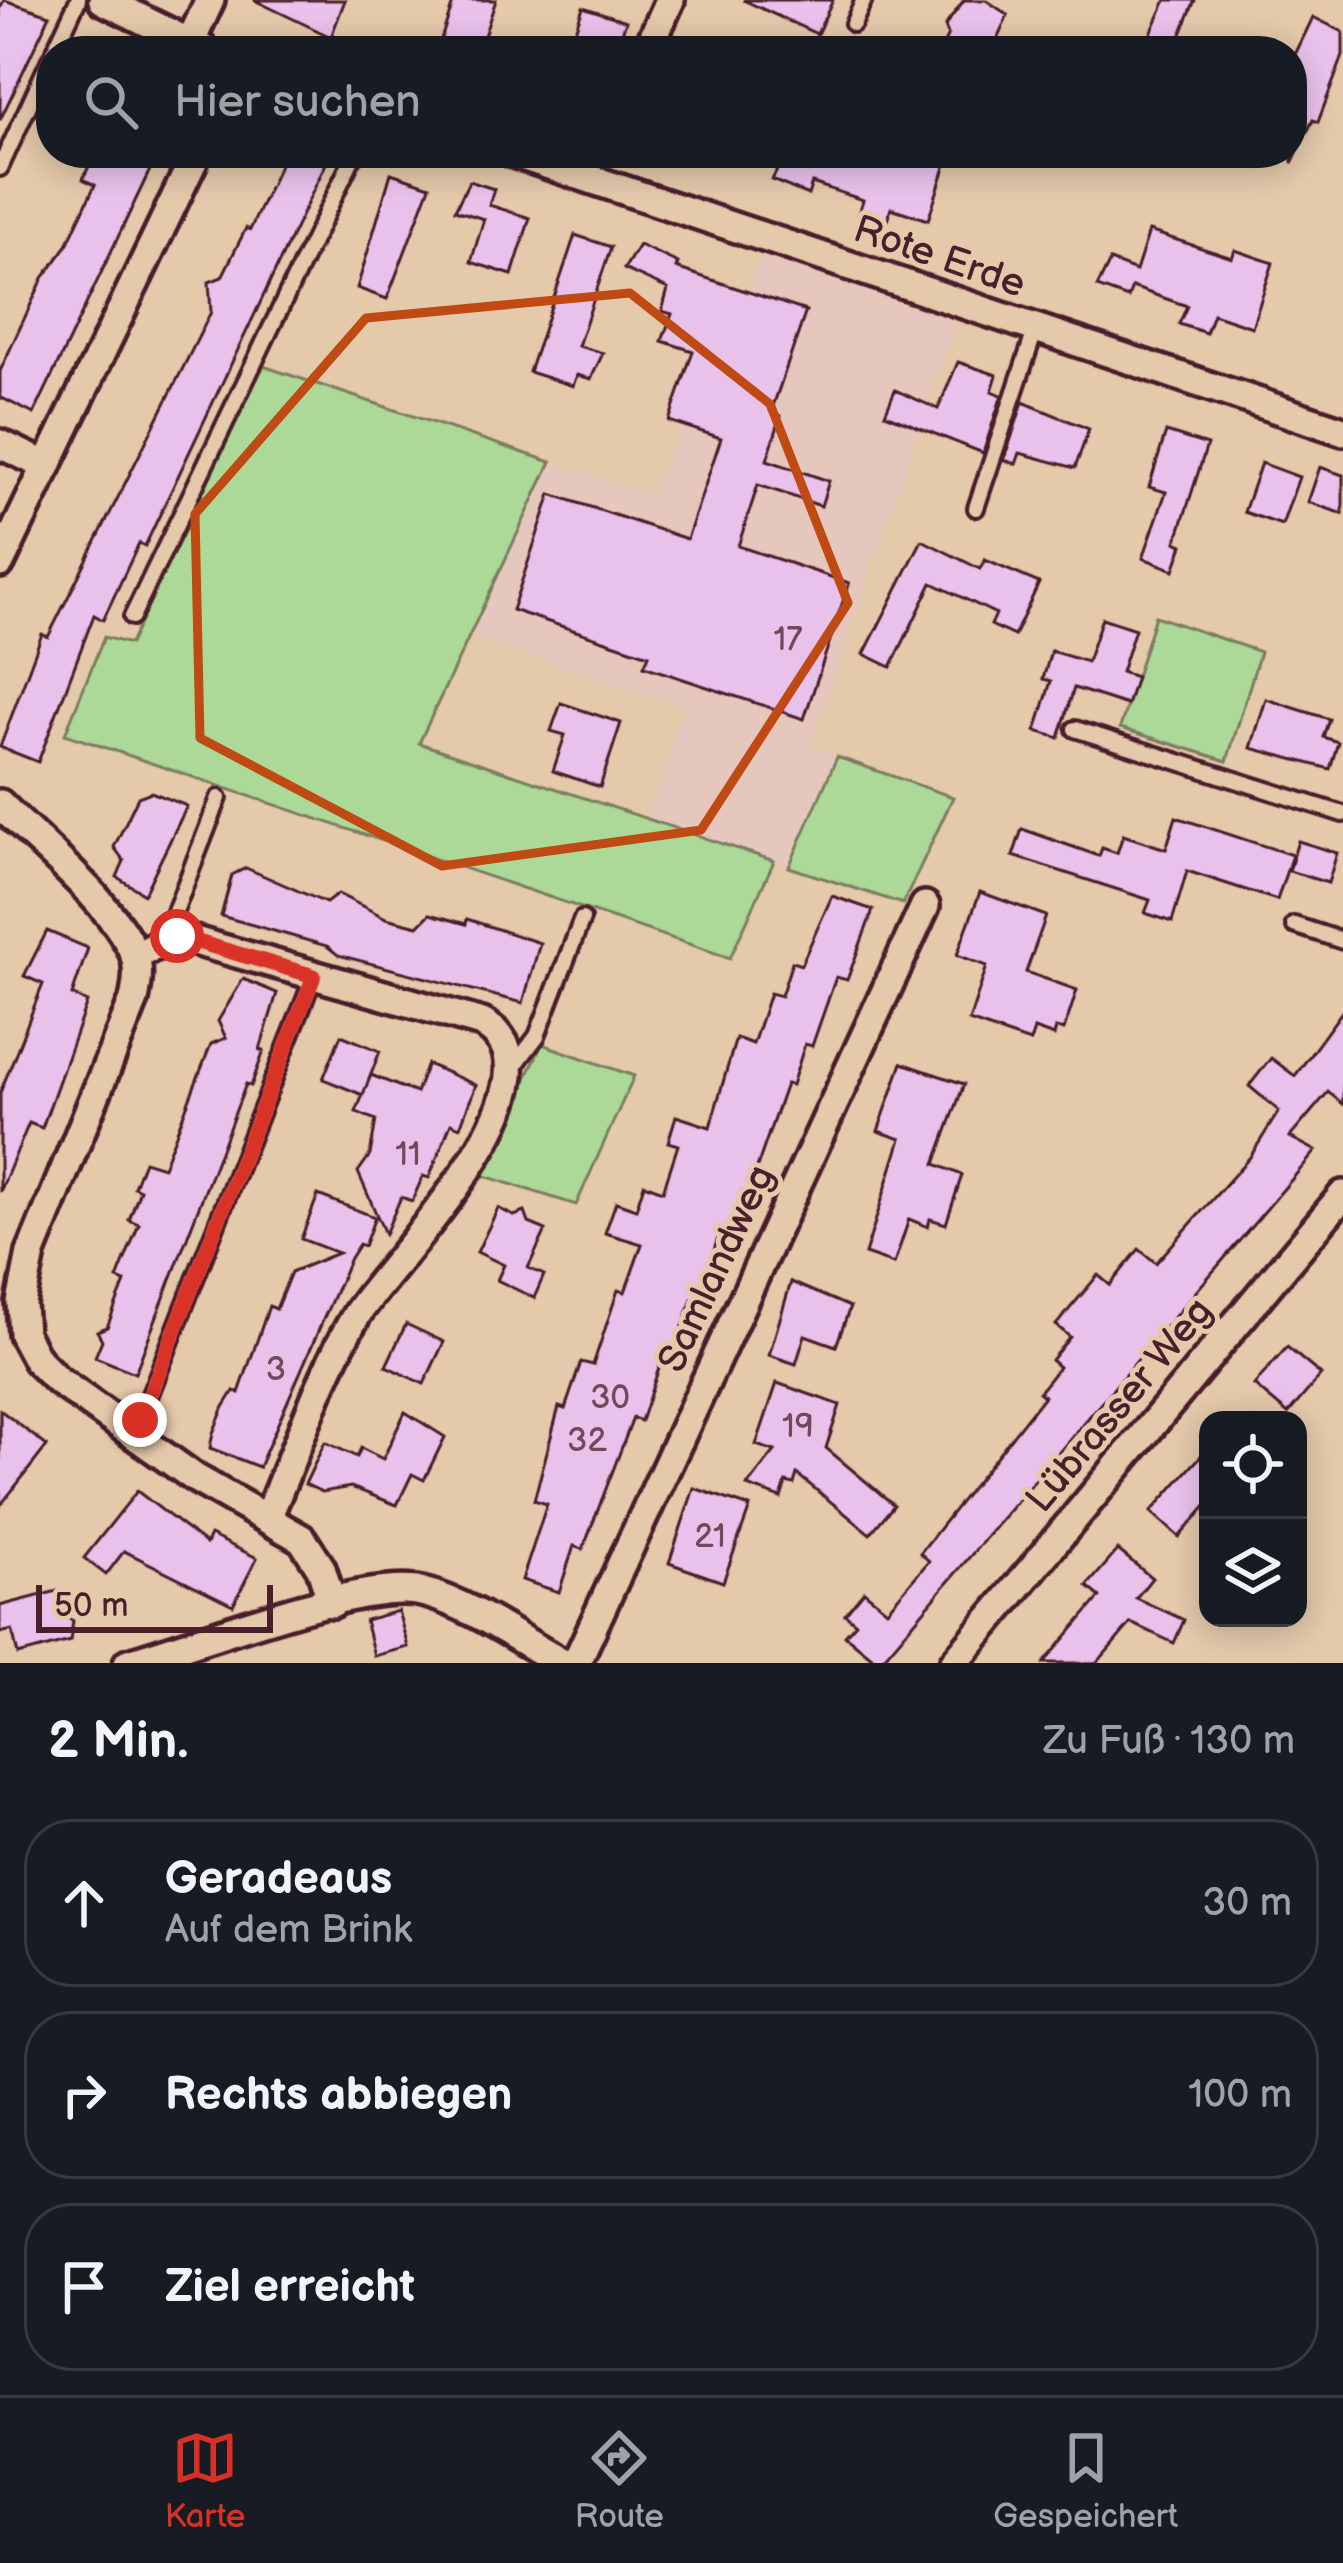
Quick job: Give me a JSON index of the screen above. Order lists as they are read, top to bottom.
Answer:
{
  "streets": {
    "street": ["Rote Erde", "Samlandweg", "Lübrasser Weg"]
  },
  "house_numbers": [
    "17",
    "11",
    "3",
    "30",
    "19",
    "32",
    "21"
  ],
  "scale_bar": "50 m",
  "page": {
    "search": "Hier suchen",
    "scale": "50 m",
    "heading": ["2 Min.", "Zu Fuß · 130 m"],
    "list": [
      ["Geradeaus", "Auf dem Brink", "30 m"],
      ["Rechts abbiegen", "100 m"],
      "Ziel erreicht"
    ],
    "nav": ["Karte", "Route", "Gespeichert"]
  }
}
